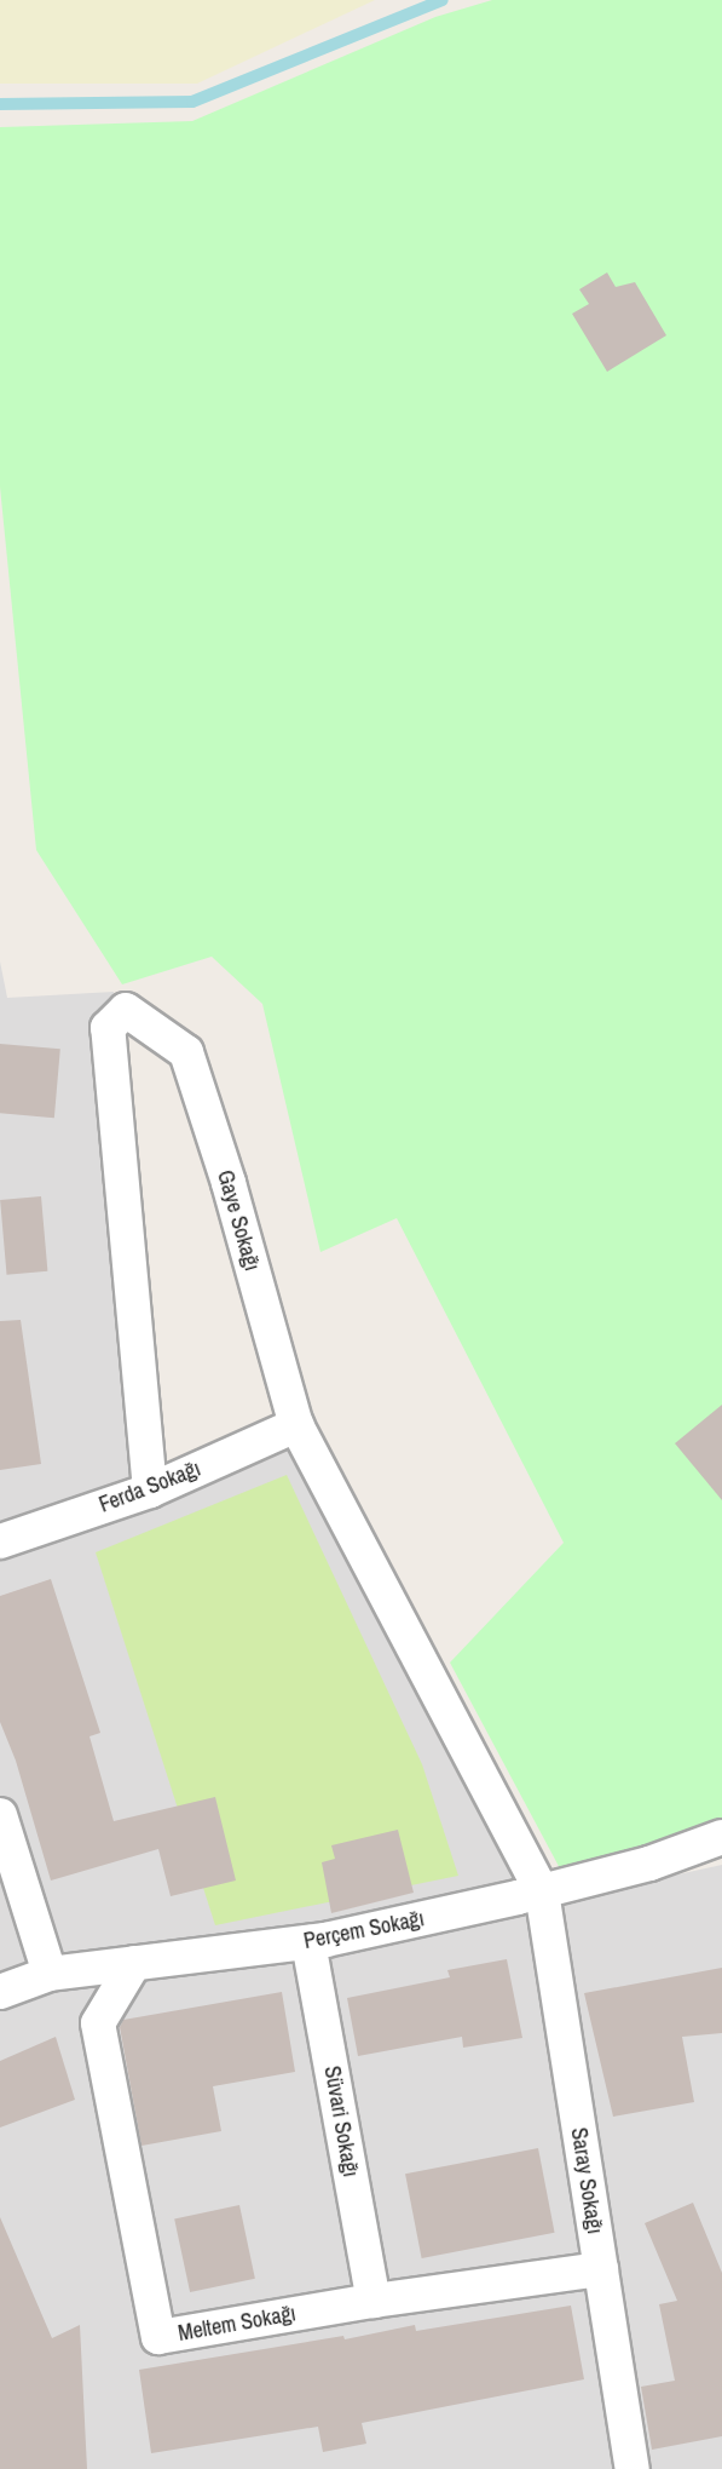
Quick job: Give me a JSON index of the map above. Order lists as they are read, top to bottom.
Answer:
{
  "streets": {
    "street": [
      "Gaye Sokağı",
      "Ferda Sokağı",
      "Perçem Sokağı",
      "Süvari Sokağı",
      "Saray Sokağı",
      "Meltem Sokağı"
    ]
  },
  "crossings": [
    ["Gaye Sokağı", "Ferda Sokağı"],
    ["Gaye Sokağı", "Perçem Sokağı"],
    ["Gaye Sokağı", "Saray Sokağı"],
    ["Perçem Sokağı", "Süvari Sokağı"],
    ["Perçem Sokağı", "Saray Sokağı"],
    ["Perçem Sokağı", "Meltem Sokağı"],
    ["Süvari Sokağı", "Meltem Sokağı"],
    ["Saray Sokağı", "Meltem Sokağı"]
  ]
}
